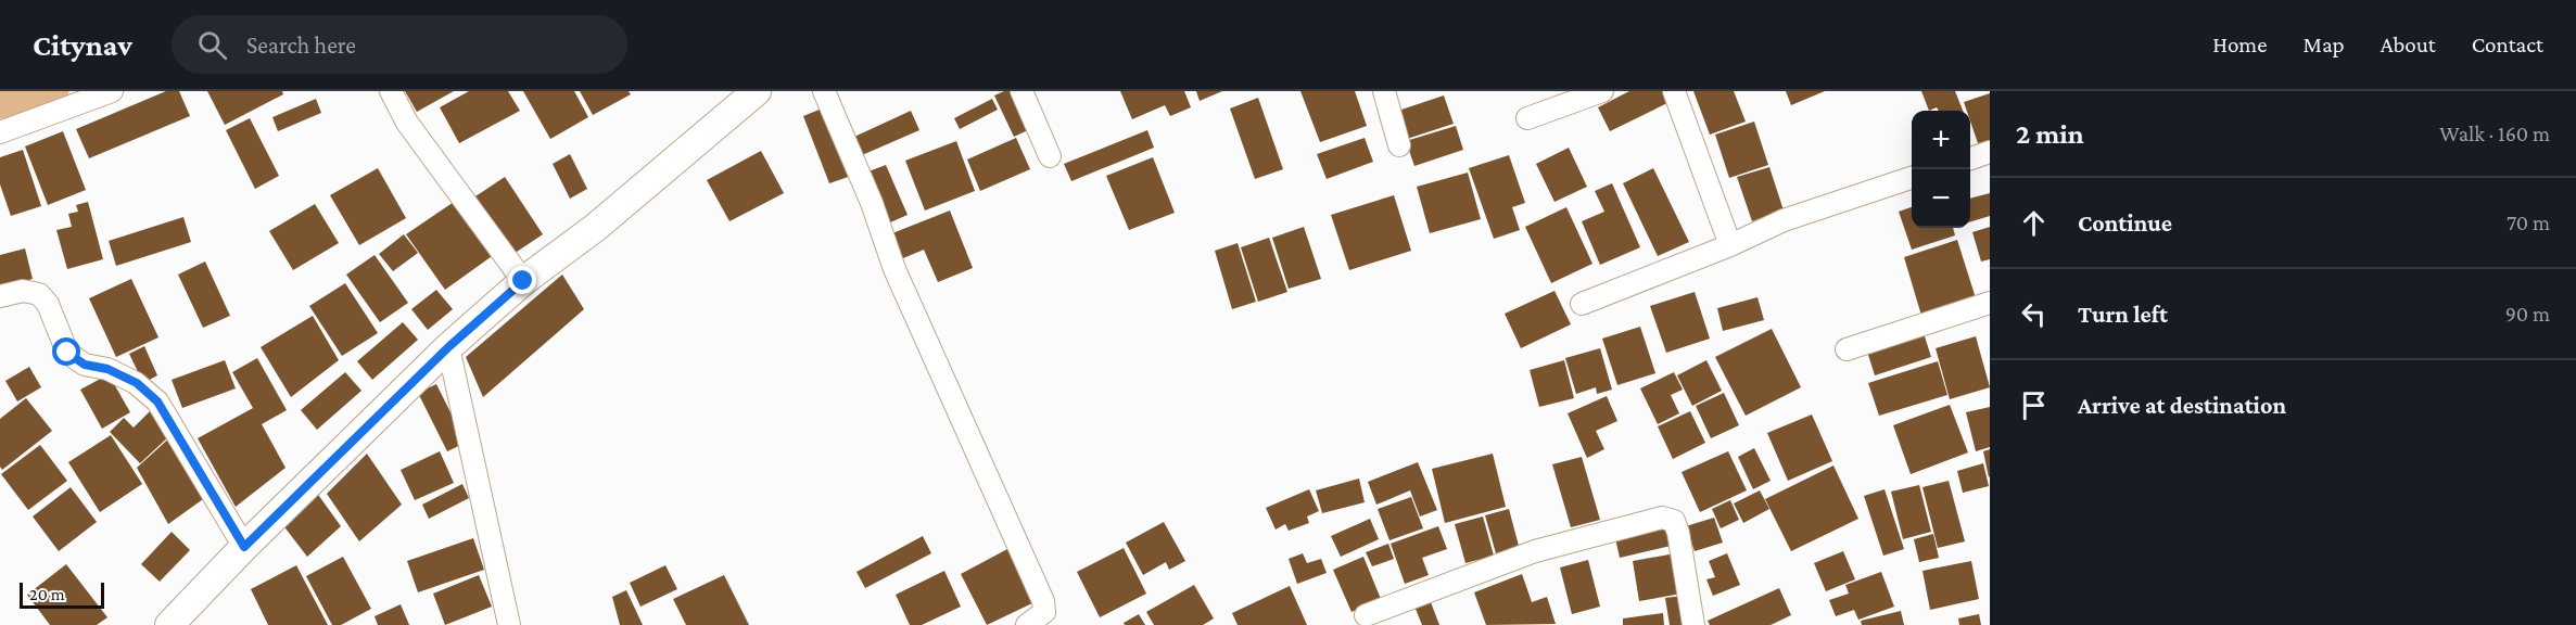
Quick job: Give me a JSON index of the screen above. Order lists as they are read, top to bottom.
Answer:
{
  "scale_bar": "20 m",
  "page": {
    "header": "Citynav",
    "search": "Search here",
    "nav": [
      "Home",
      "Map",
      "About",
      "Contact"
    ],
    "heading": ["2 min", "Walk · 160 m"],
    "map_buttons": ["+", "−"],
    "list": [
      ["Continue", "70 m"],
      ["Turn left", "90 m"],
      "Arrive at destination"
    ],
    "scale": "20 m"
  }
}
